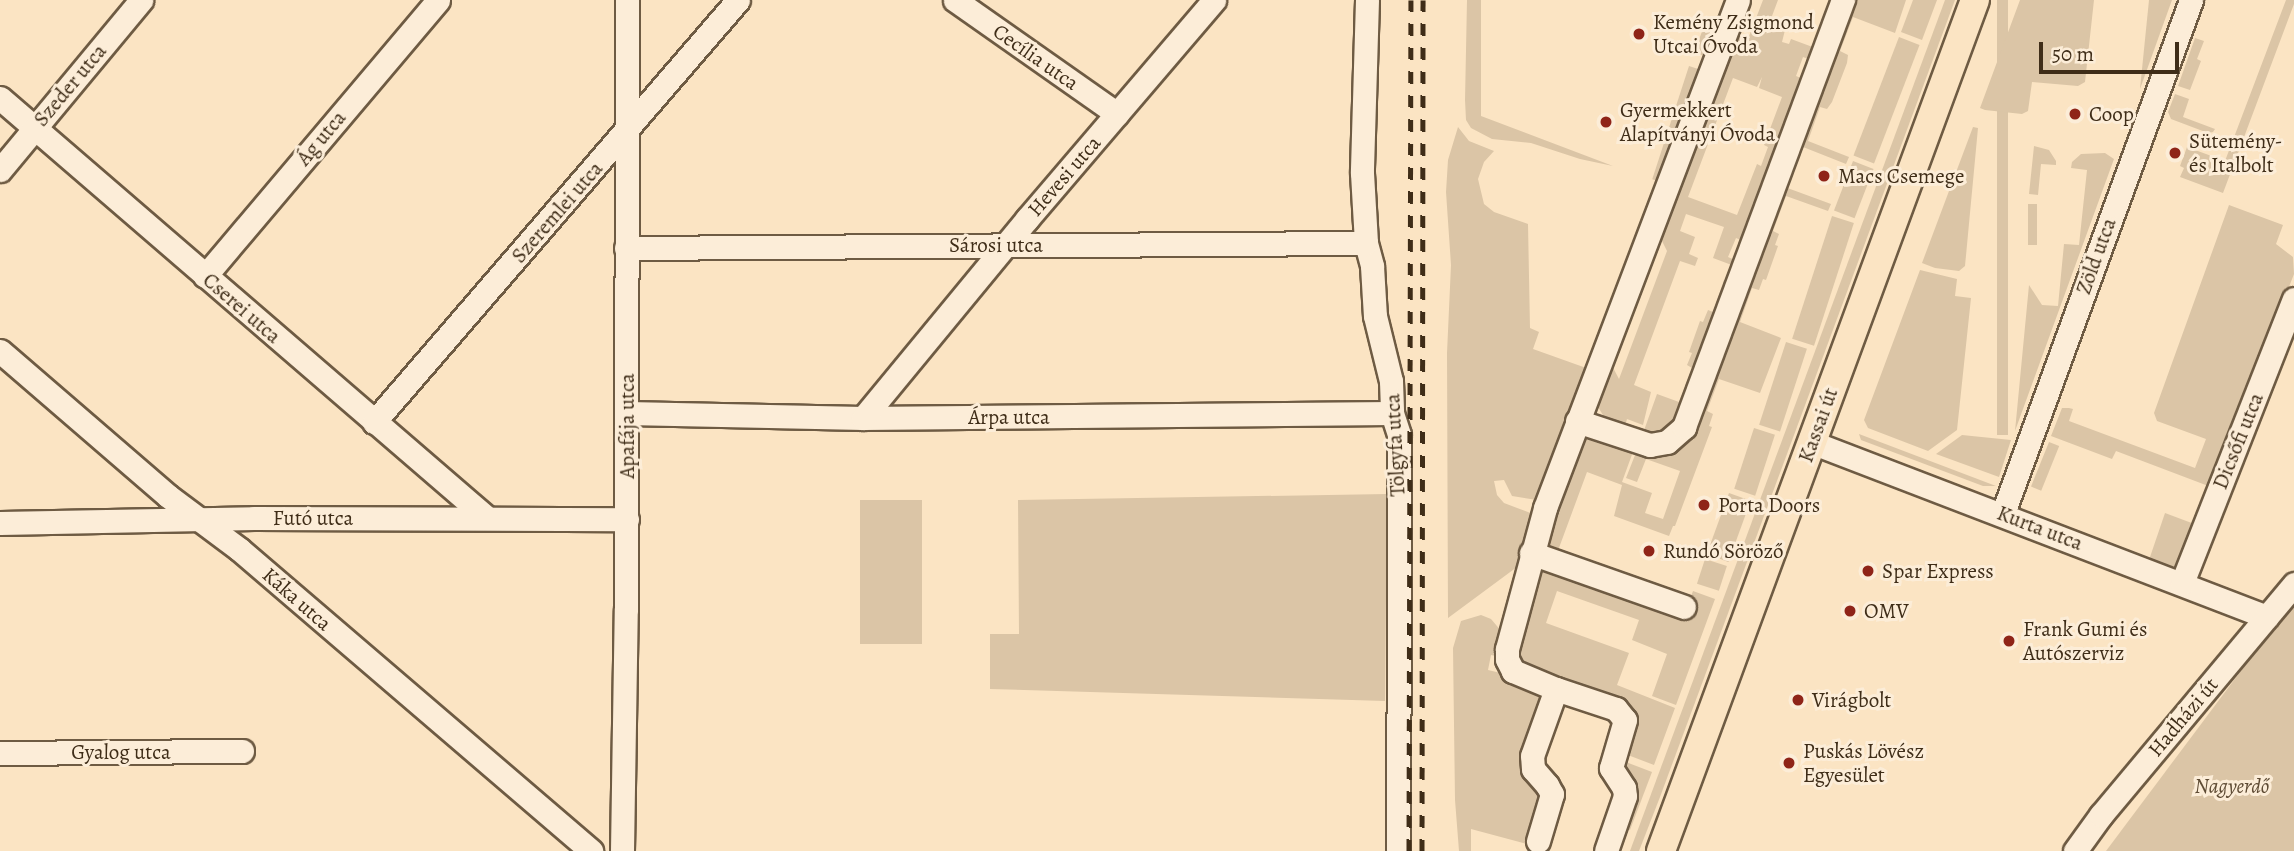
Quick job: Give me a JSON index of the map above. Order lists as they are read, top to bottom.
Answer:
{
  "streets": {
    "main road": ["Kassai út"],
    "street": [
      "Cecília utca",
      "Szeder utca",
      "Ág utca",
      "Hevesi utca",
      "Szeremlei utca",
      "Sárosi utca",
      "Zöld utca",
      "Cserei utca",
      "Árpa utca",
      "Apafája utca",
      "Dicsőfi utca",
      "Tölgyfa utca",
      "Futó utca",
      "Kurta utca",
      "Káka utca",
      "Hadházi út",
      "Gyalog utca"
    ]
  },
  "crossings": [
    ["Cecília utca", "Hevesi utca"],
    ["Szeder utca", "Cserei utca"],
    ["Ág utca", "Cserei utca"],
    ["Hevesi utca", "Sárosi utca"],
    ["Hevesi utca", "Árpa utca"],
    ["Szeremlei utca", "Cserei utca"],
    ["Szeremlei utca", "Apafája utca"],
    ["Sárosi utca", "Apafája utca"],
    ["Sárosi utca", "Tölgyfa utca"],
    ["Zöld utca", "Kurta utca"],
    ["Cserei utca", "Futó utca"],
    ["Árpa utca", "Apafája utca"],
    ["Árpa utca", "Tölgyfa utca"],
    ["Kassai út", "Kurta utca"],
    ["Apafája utca", "Futó utca"],
    ["Dicsőfi utca", "Kurta utca"],
    ["Futó utca", "Káka utca"],
    ["Kurta utca", "Hadházi út"]
  ],
  "parks": ["Nagyerdő"],
  "places": [
    "Kemény Zsigmond Utcai Óvoda",
    "Coop",
    "Gyermekkert Alapítványi Óvoda",
    "Sütemény- és Italbolt",
    "Macs Csemege",
    "Porta Doors",
    "Rundó Söröző",
    "Spar Express",
    "OMV",
    "Frank Gumi és Autószerviz",
    "Virágbolt",
    "Puskás Lövész Egyesület"
  ],
  "scale_bar": "50 m"
}
